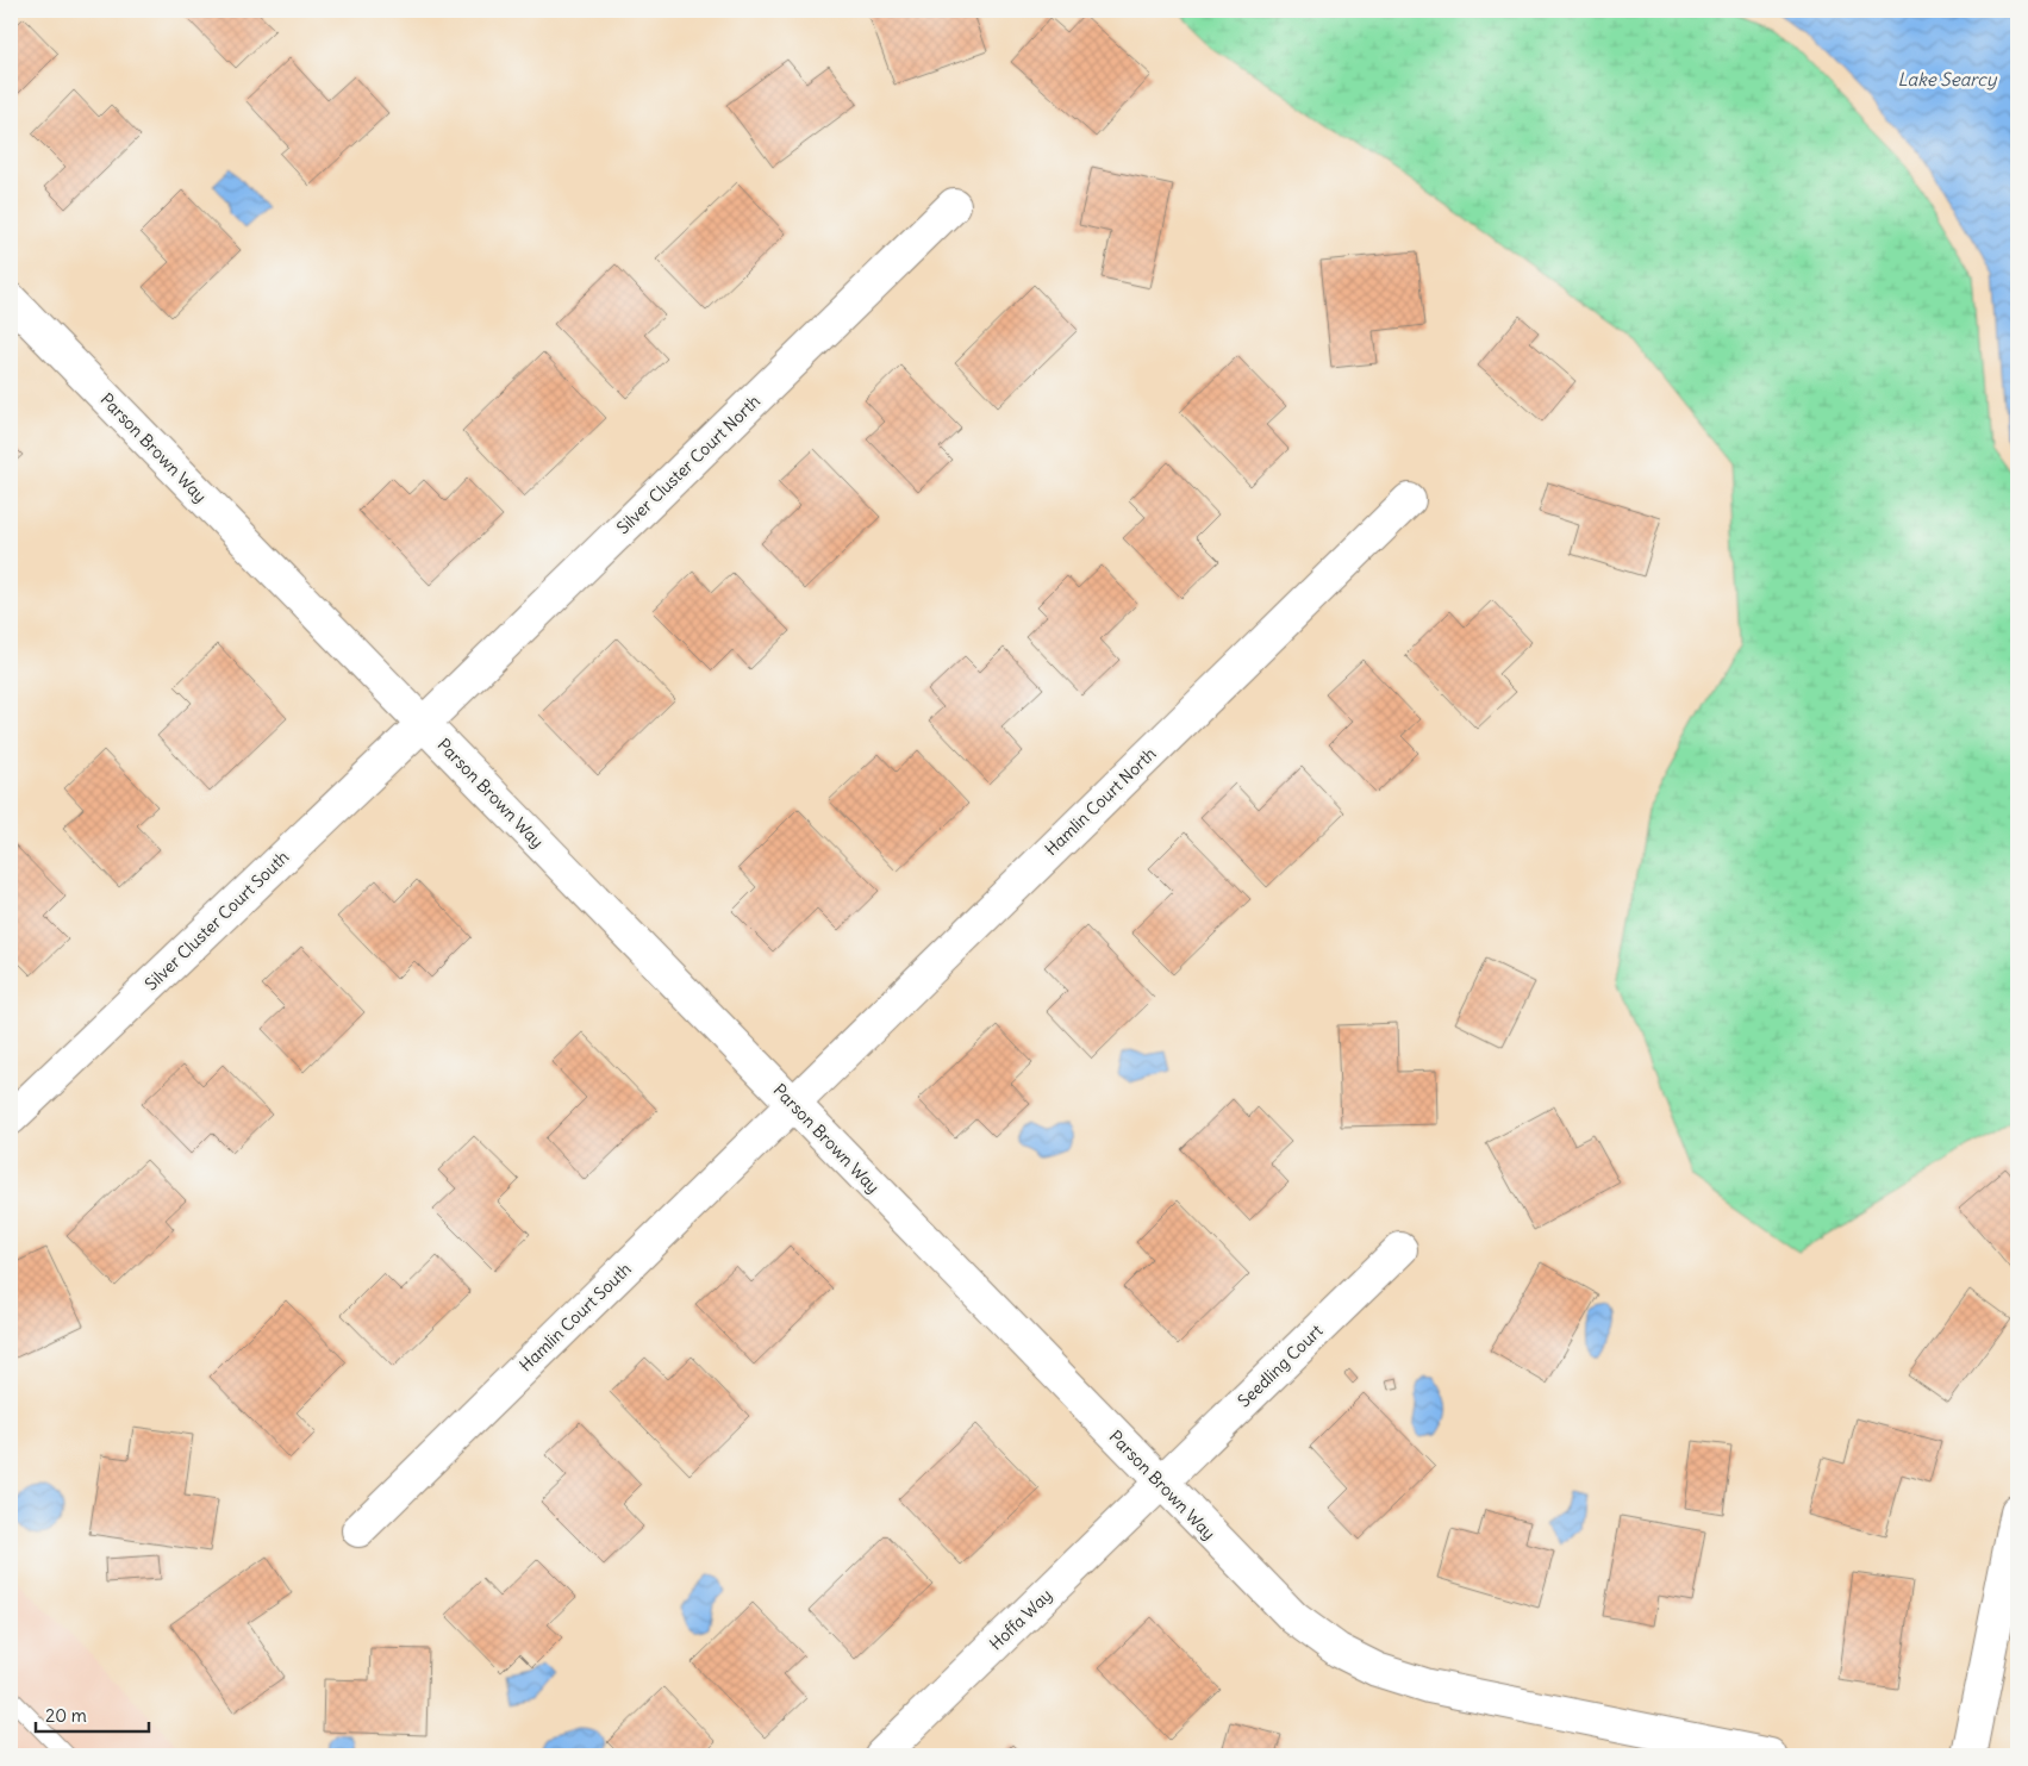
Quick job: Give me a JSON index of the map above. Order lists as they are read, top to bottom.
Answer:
{
  "streets": {
    "street": [
      "Parson Brown Way",
      "Silver Cluster Court North",
      "Hamlin Court North",
      "Silver Cluster Court South",
      "Hamlin Court South",
      "Seedling Court",
      "Hoffa Way"
    ]
  },
  "crossings": [
    ["Parson Brown Way", "Silver Cluster Court North"],
    ["Parson Brown Way", "Hamlin Court North"],
    ["Parson Brown Way", "Silver Cluster Court South"],
    ["Parson Brown Way", "Hamlin Court South"],
    ["Parson Brown Way", "Seedling Court"],
    ["Parson Brown Way", "Hoffa Way"],
    ["Silver Cluster Court North", "Silver Cluster Court South"],
    ["Hamlin Court North", "Hamlin Court South"],
    ["Seedling Court", "Hoffa Way"]
  ],
  "water": ["Lake Searcy"],
  "scale_bar": "20 m"
}
